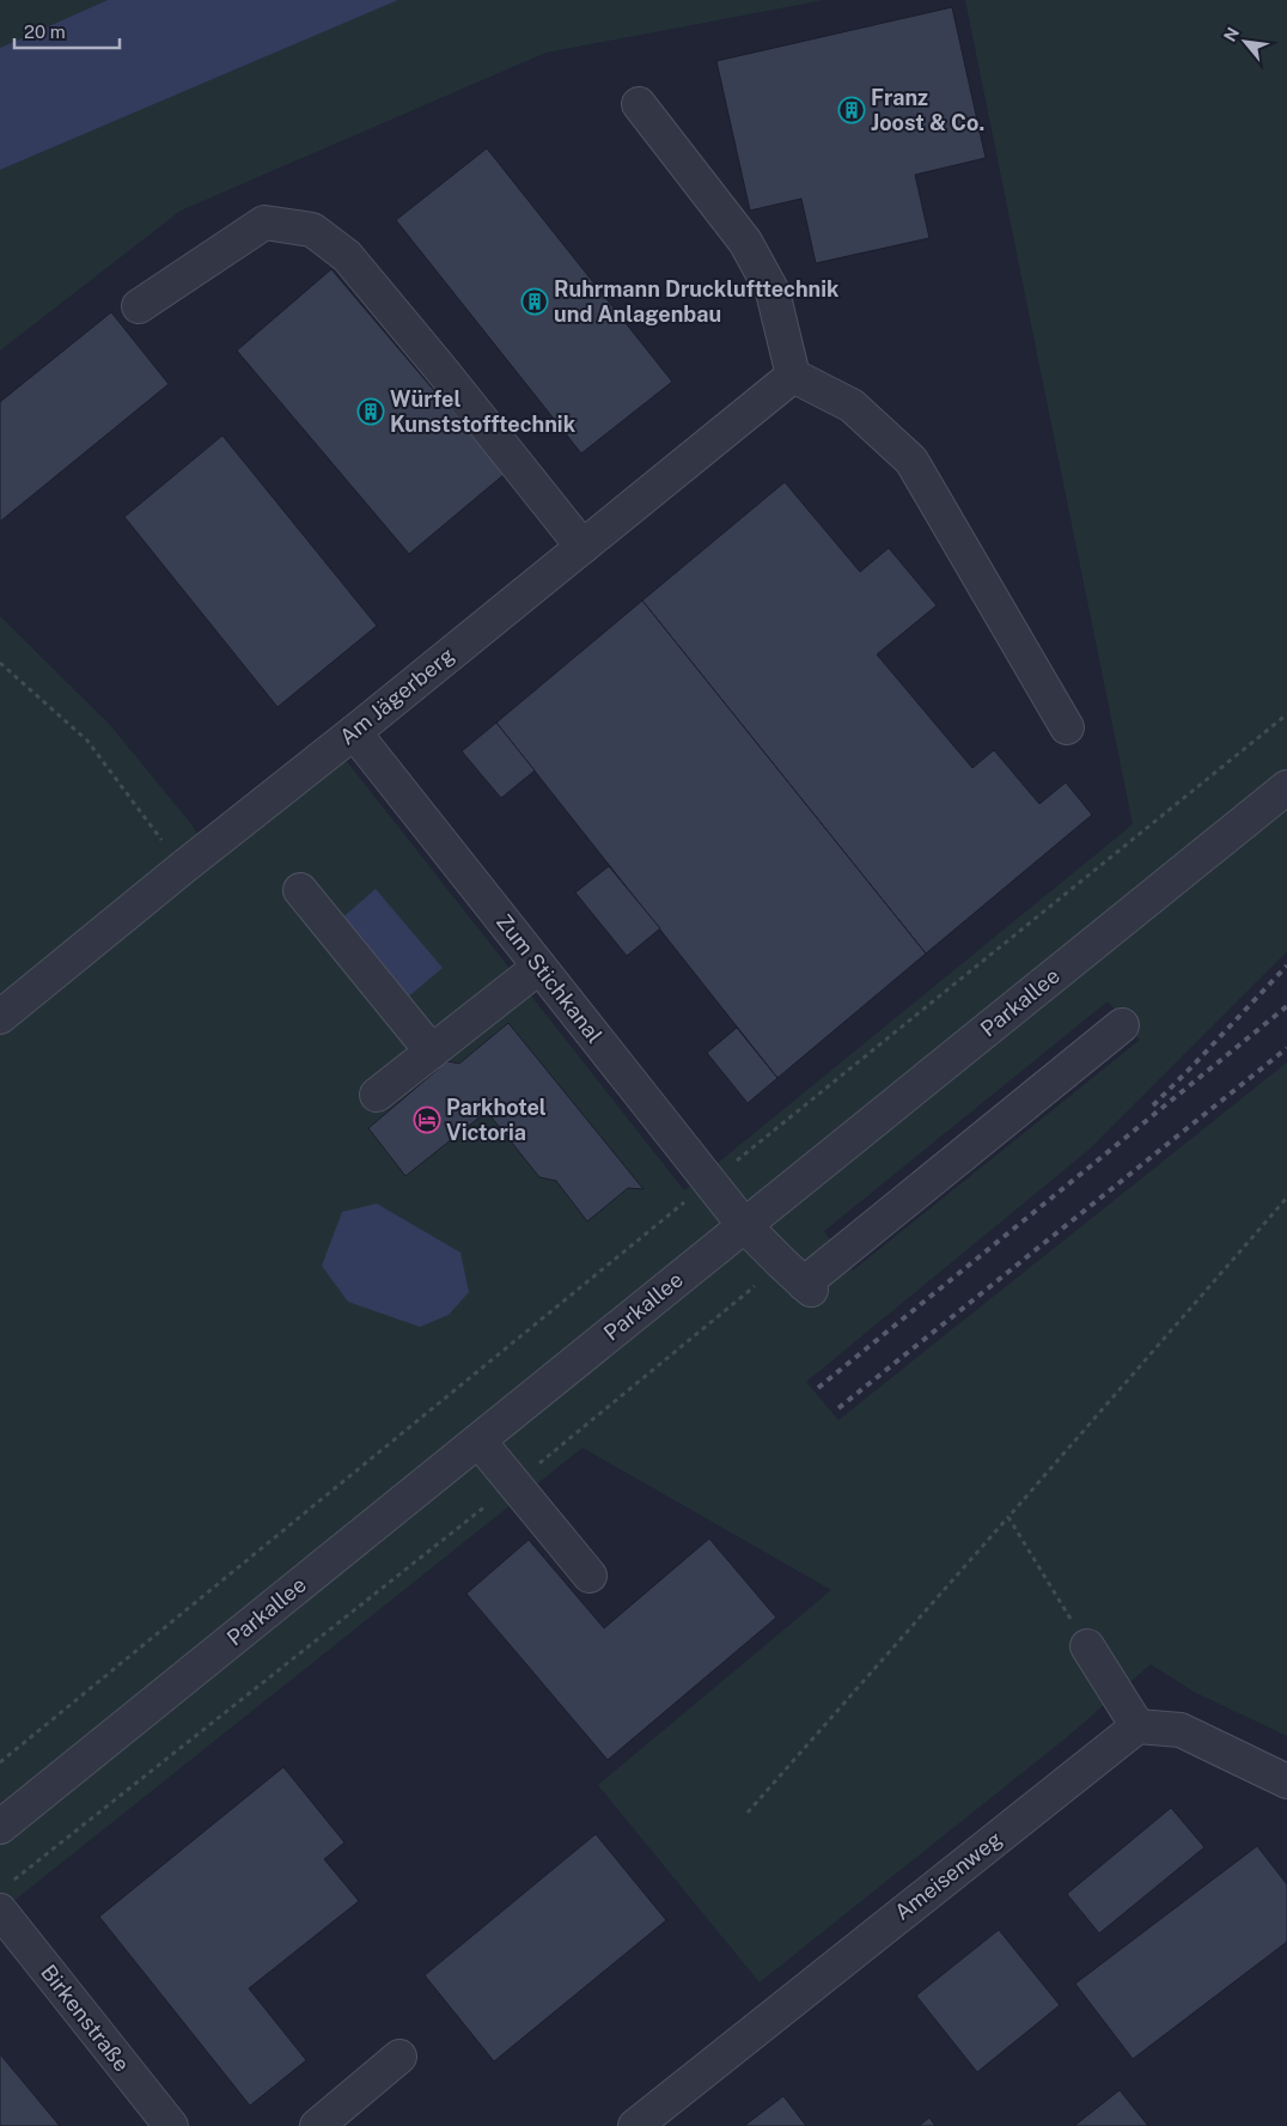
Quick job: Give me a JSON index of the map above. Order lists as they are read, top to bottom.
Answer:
{
  "streets": {
    "street": [
      "Am Jägerberg",
      "Zum Stichkanal",
      "Parkallee",
      "Ameisenweg",
      "Birkenstraße"
    ]
  },
  "crossings": [
    ["Am Jägerberg", "Zum Stichkanal"],
    ["Zum Stichkanal", "Parkallee"]
  ],
  "places": {
    "building": ["Franz Joost & Co.", "Ruhrmann Drucklufttechnik und Anlagenbau", "Würfel Kunststofftechnik"],
    "hotel": ["Parkhotel Victoria"]
  },
  "scale_bar": "20 m",
  "north": "top left"
}
